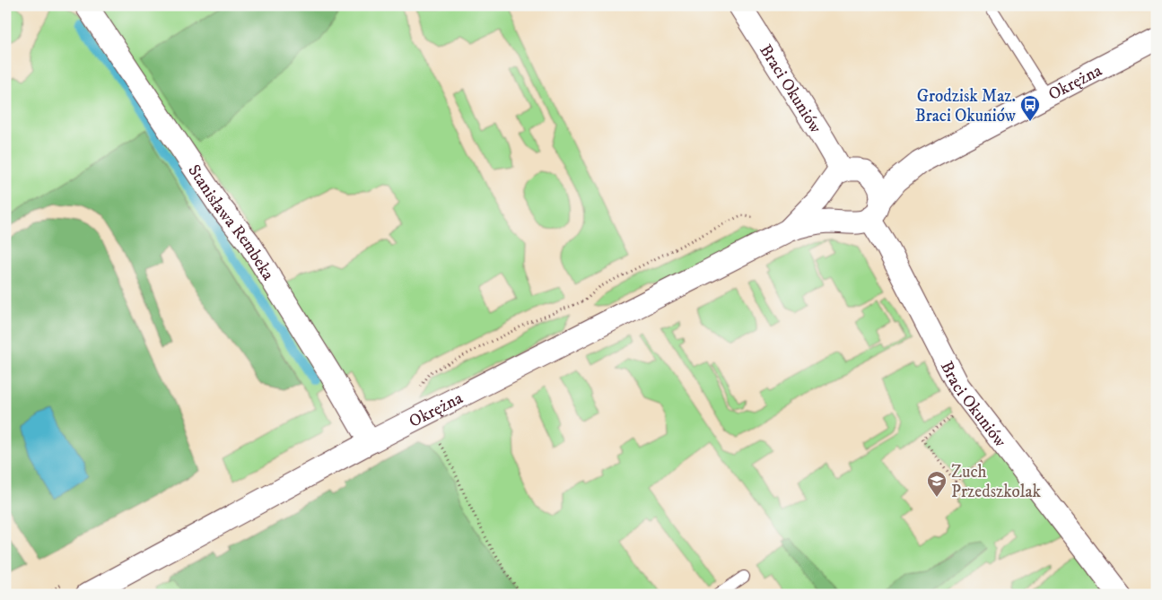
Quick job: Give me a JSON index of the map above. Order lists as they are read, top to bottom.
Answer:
{
  "streets": {
    "street": ["Okrężna", "Braci Okuniów", "Stanisława Rembeka"]
  },
  "crossings": [
    ["Okrężna", "Braci Okuniów"],
    ["Okrężna", "Stanisława Rembeka"]
  ],
  "places": {
    "bus stop": ["Grodzisk Maz. Braci Okuniów"],
    "school or university": ["Zuch Przedszkolak"]
  }
}
